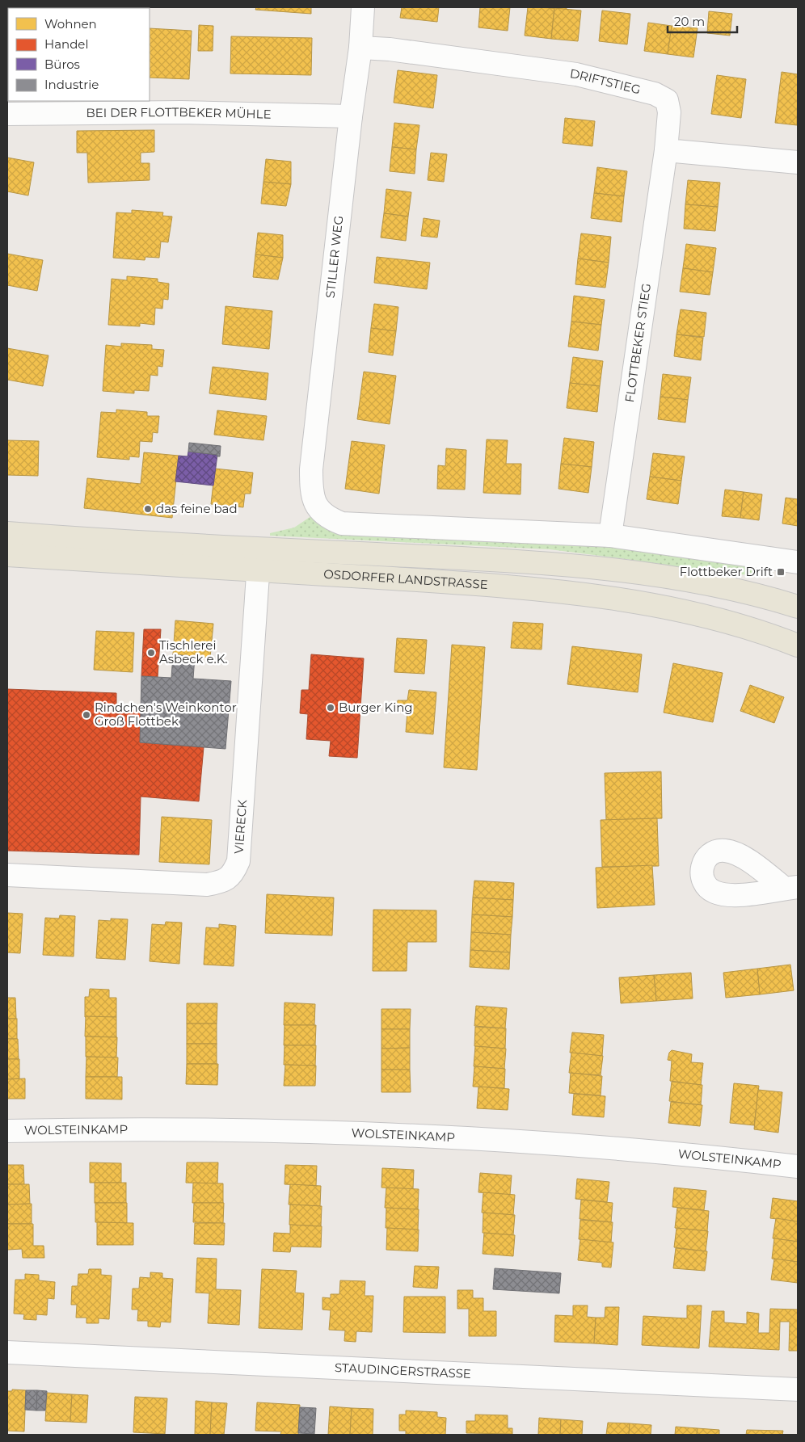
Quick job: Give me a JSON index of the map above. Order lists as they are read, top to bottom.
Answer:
{
  "streets": {
    "main road": ["OSDORFER LANDSTRASSE"],
    "street": [
      "DRIFTSTIEG",
      "BEI DER FLOTTBEKER MÜHLE",
      "STILLER WEG",
      "FLOTTBEKER STIEG",
      "VIERECK",
      "WOLSTEINKAMP",
      "STAUDINGERSTRASSE"
    ]
  },
  "crossings": [
    ["DRIFTSTIEG", "STILLER WEG"],
    ["DRIFTSTIEG", "FLOTTBEKER STIEG"],
    ["BEI DER FLOTTBEKER MÜHLE", "STILLER WEG"],
    ["STILLER WEG", "FLOTTBEKER STIEG"],
    ["OSDORFER LANDSTRASSE", "VIERECK"]
  ],
  "places": {
    "other": [
      "das feine bad",
      "Tischlerei Asbeck e.K.",
      "Burger King",
      "Rindchen's Weinkontor Groß Flottbek"
    ],
    "transit": ["Flottbeker Drift"]
  },
  "legend": [
    "Wohnen",
    "Handel",
    "Büros",
    "Industrie"
  ],
  "scale_bar": "20 m"
}
